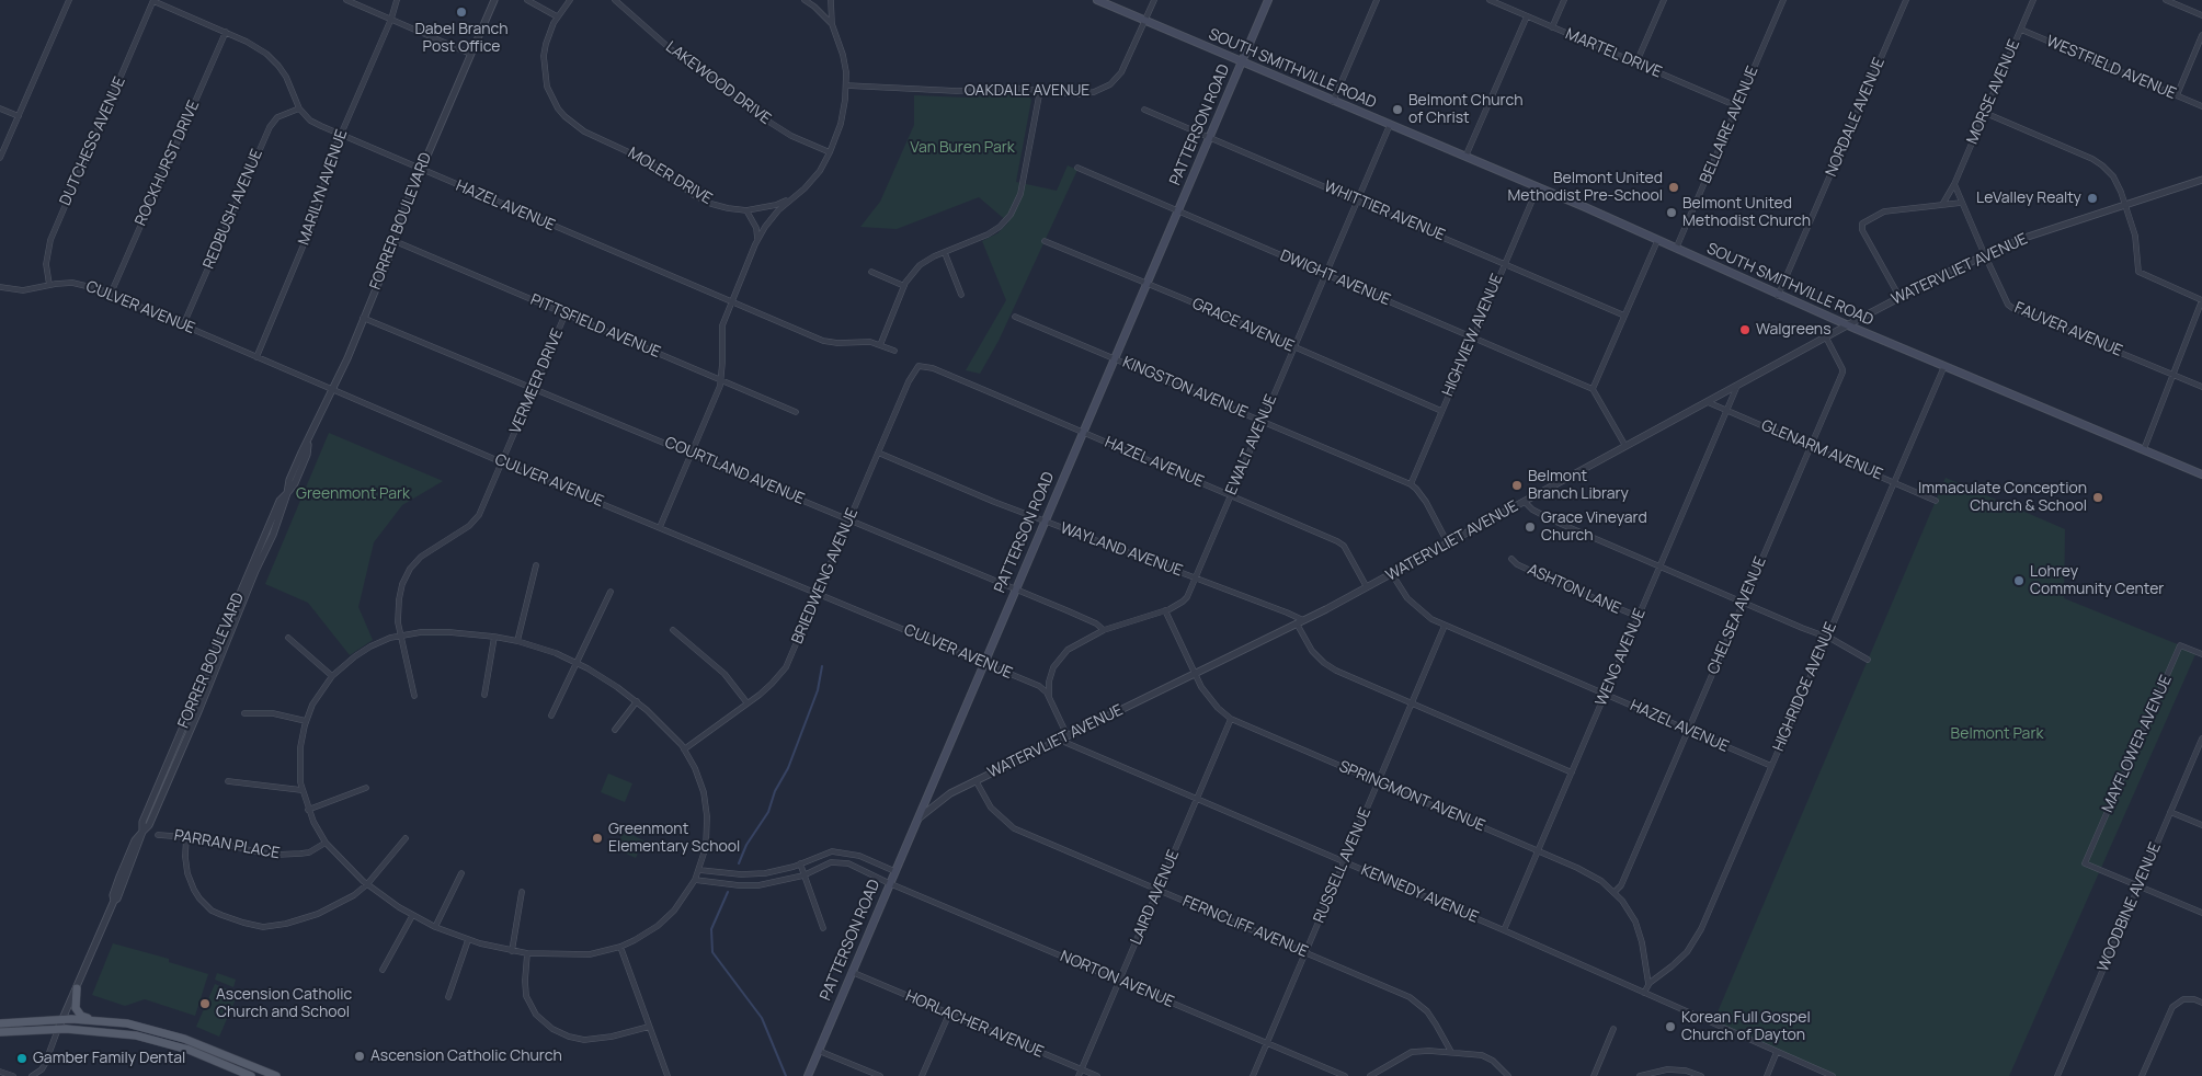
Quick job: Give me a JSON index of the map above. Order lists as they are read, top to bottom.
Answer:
{
  "streets": {
    "main road": ["SOUTH SMITHVILLE ROAD", "PATTERSON ROAD"],
    "street": [
      "MARTEL DRIVE",
      "WESTFIELD AVENUE",
      "LAKEWOOD DRIVE",
      "OAKDALE AVENUE",
      "MORSE AVENUE",
      "NORDALE AVENUE",
      "BELLAIRE AVENUE",
      "DUTCHESS AVENUE",
      "ROCKHURST DRIVE",
      "MOLER DRIVE",
      "MARILYN AVENUE",
      "HAZEL AVENUE",
      "REDBUSH AVENUE",
      "WHITTIER AVENUE",
      "FORRER BOULEVARD",
      "WATERVLIET AVENUE",
      "DWIGHT AVENUE",
      "CULVER AVENUE",
      "GRACE AVENUE",
      "PITTSFIELD AVENUE",
      "FAUVER AVENUE",
      "HIGHVIEW AVENUE",
      "VERMEER DRIVE",
      "KINGSTON AVENUE",
      "EWALT AVENUE",
      "GLENARM AVENUE",
      "COURTLAND AVENUE",
      "WAYLAND AVENUE",
      "BRIEDWENG AVENUE",
      "ASHTON LANE",
      "CHELSEA AVENUE",
      "WENG AVENUE",
      "HIGHRIDGE AVENUE",
      "MAYFLOWER AVENUE",
      "SPRINGMONT AVENUE",
      "PARRAN PLACE",
      "RUSSELL AVENUE",
      "KENNEDY AVENUE",
      "LAIRD AVENUE",
      "WOODBINE AVENUE",
      "FERNCLIFF AVENUE",
      "NORTON AVENUE",
      "HORLACHER AVENUE"
    ]
  },
  "crossings": [
    ["MARTEL DRIVE", "BELLAIRE AVENUE"],
    ["WESTFIELD AVENUE", "MORSE AVENUE"],
    ["SOUTH SMITHVILLE ROAD", "OAKDALE AVENUE"],
    ["SOUTH SMITHVILLE ROAD", "NORDALE AVENUE"],
    ["SOUTH SMITHVILLE ROAD", "PATTERSON ROAD"],
    ["SOUTH SMITHVILLE ROAD", "BELLAIRE AVENUE"],
    ["SOUTH SMITHVILLE ROAD", "WATERVLIET AVENUE"],
    ["SOUTH SMITHVILLE ROAD", "HIGHVIEW AVENUE"],
    ["SOUTH SMITHVILLE ROAD", "EWALT AVENUE"],
    ["SOUTH SMITHVILLE ROAD", "HIGHRIDGE AVENUE"],
    ["PATTERSON ROAD", "HAZEL AVENUE"],
    ["PATTERSON ROAD", "WHITTIER AVENUE"],
    ["PATTERSON ROAD", "WATERVLIET AVENUE"],
    ["PATTERSON ROAD", "DWIGHT AVENUE"],
    ["PATTERSON ROAD", "CULVER AVENUE"],
    ["PATTERSON ROAD", "GRACE AVENUE"],
    ["PATTERSON ROAD", "KINGSTON AVENUE"],
    ["PATTERSON ROAD", "COURTLAND AVENUE"],
    ["PATTERSON ROAD", "WAYLAND AVENUE"],
    ["PATTERSON ROAD", "NORTON AVENUE"],
    ["PATTERSON ROAD", "HORLACHER AVENUE"],
    ["DUTCHESS AVENUE", "HAZEL AVENUE"],
    ["DUTCHESS AVENUE", "CULVER AVENUE"],
    ["ROCKHURST DRIVE", "HAZEL AVENUE"],
    ["ROCKHURST DRIVE", "CULVER AVENUE"],
    ["MARILYN AVENUE", "HAZEL AVENUE"],
    ["MARILYN AVENUE", "CULVER AVENUE"],
    ["HAZEL AVENUE", "REDBUSH AVENUE"],
    ["HAZEL AVENUE", "FORRER BOULEVARD"],
    ["HAZEL AVENUE", "WATERVLIET AVENUE"],
    ["HAZEL AVENUE", "EWALT AVENUE"],
    ["HAZEL AVENUE", "BRIEDWENG AVENUE"],
    ["HAZEL AVENUE", "CHELSEA AVENUE"],
    ["HAZEL AVENUE", "WENG AVENUE"],
    ["HAZEL AVENUE", "HIGHRIDGE AVENUE"],
    ["HAZEL AVENUE", "RUSSELL AVENUE"],
    ["REDBUSH AVENUE", "CULVER AVENUE"],
    ["WHITTIER AVENUE", "HIGHVIEW AVENUE"],
    ["WHITTIER AVENUE", "EWALT AVENUE"],
    ["FORRER BOULEVARD", "CULVER AVENUE"],
    ["FORRER BOULEVARD", "PITTSFIELD AVENUE"],
    ["FORRER BOULEVARD", "COURTLAND AVENUE"],
    ["WATERVLIET AVENUE", "FAUVER AVENUE"],
    ["WATERVLIET AVENUE", "KINGSTON AVENUE"],
    ["WATERVLIET AVENUE", "GLENARM AVENUE"],
    ["WATERVLIET AVENUE", "WAYLAND AVENUE"],
    ["WATERVLIET AVENUE", "CHELSEA AVENUE"],
    ["WATERVLIET AVENUE", "WENG AVENUE"],
    ["WATERVLIET AVENUE", "SPRINGMONT AVENUE"],
    ["WATERVLIET AVENUE", "KENNEDY AVENUE"],
    ["WATERVLIET AVENUE", "FERNCLIFF AVENUE"],
    ["DWIGHT AVENUE", "HIGHVIEW AVENUE"],
    ["DWIGHT AVENUE", "EWALT AVENUE"],
    ["CULVER AVENUE", "VERMEER DRIVE"],
    ["CULVER AVENUE", "EWALT AVENUE"],
    ["CULVER AVENUE", "BRIEDWENG AVENUE"],
    ["GRACE AVENUE", "HIGHVIEW AVENUE"],
    ["GRACE AVENUE", "EWALT AVENUE"],
    ["PITTSFIELD AVENUE", "VERMEER DRIVE"],
    ["HIGHVIEW AVENUE", "KINGSTON AVENUE"],
    ["VERMEER DRIVE", "COURTLAND AVENUE"],
    ["KINGSTON AVENUE", "EWALT AVENUE"],
    ["EWALT AVENUE", "COURTLAND AVENUE"],
    ["EWALT AVENUE", "WAYLAND AVENUE"],
    ["EWALT AVENUE", "SPRINGMONT AVENUE"],
    ["GLENARM AVENUE", "CHELSEA AVENUE"],
    ["GLENARM AVENUE", "WENG AVENUE"],
    ["GLENARM AVENUE", "HIGHRIDGE AVENUE"],
    ["COURTLAND AVENUE", "BRIEDWENG AVENUE"],
    ["WAYLAND AVENUE", "BRIEDWENG AVENUE"],
    ["ASHTON LANE", "WENG AVENUE"],
    ["CHELSEA AVENUE", "SPRINGMONT AVENUE"],
    ["WENG AVENUE", "SPRINGMONT AVENUE"],
    ["WENG AVENUE", "KENNEDY AVENUE"],
    ["HIGHRIDGE AVENUE", "SPRINGMONT AVENUE"],
    ["HIGHRIDGE AVENUE", "KENNEDY AVENUE"],
    ["MAYFLOWER AVENUE", "WOODBINE AVENUE"],
    ["SPRINGMONT AVENUE", "RUSSELL AVENUE"],
    ["SPRINGMONT AVENUE", "LAIRD AVENUE"],
    ["RUSSELL AVENUE", "KENNEDY AVENUE"],
    ["RUSSELL AVENUE", "FERNCLIFF AVENUE"],
    ["RUSSELL AVENUE", "NORTON AVENUE"],
    ["KENNEDY AVENUE", "LAIRD AVENUE"],
    ["LAIRD AVENUE", "FERNCLIFF AVENUE"],
    ["LAIRD AVENUE", "NORTON AVENUE"],
    ["LAIRD AVENUE", "HORLACHER AVENUE"]
  ],
  "parks": ["Van Buren Park", "Greenmont Park", "Belmont Park"],
  "places": [
    "Dabel Branch Post Office",
    "Belmont Church of Christ",
    "Belmont United Methodist Pre-School",
    "LeValley Realty",
    "Belmont United Methodist Church",
    "Walgreens",
    "Belmont Branch Library",
    "Immaculate Conception Church & School",
    "Grace Vineyard Church",
    "Lohrey Community Center",
    "Greenmont Elementary School",
    "Ascension Catholic Church and School",
    "Korean Full Gospel Church of Dayton",
    "Ascension Catholic Church",
    "Gamber Family Dental"
  ]
}
